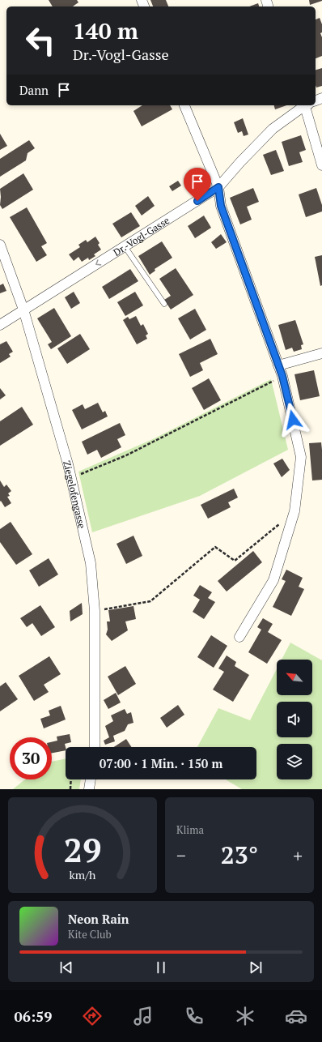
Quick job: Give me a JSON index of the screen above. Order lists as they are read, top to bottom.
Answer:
{
  "streets": {
    "street": ["Dr.-Vogl-Gasse", "Ziegelofengasse"]
  },
  "crossings": [
    ["Dr.-Vogl-Gasse", "Ziegelofengasse"]
  ],
  "north": "top left",
  "page": {
    "turn": ["140 m", "Dr.-Vogl-Gasse"],
    "then": "Dann",
    "limit": "30",
    "trip": "07:00 · 1 Min. · 150 m",
    "tile": "Klima",
    "heat": ["−", "23°", "+"],
    "song": ["Neon Rain", "Kite Club"],
    "tabs": "06:59",
    "gauge": ["29", "km/h"]
  }
}
